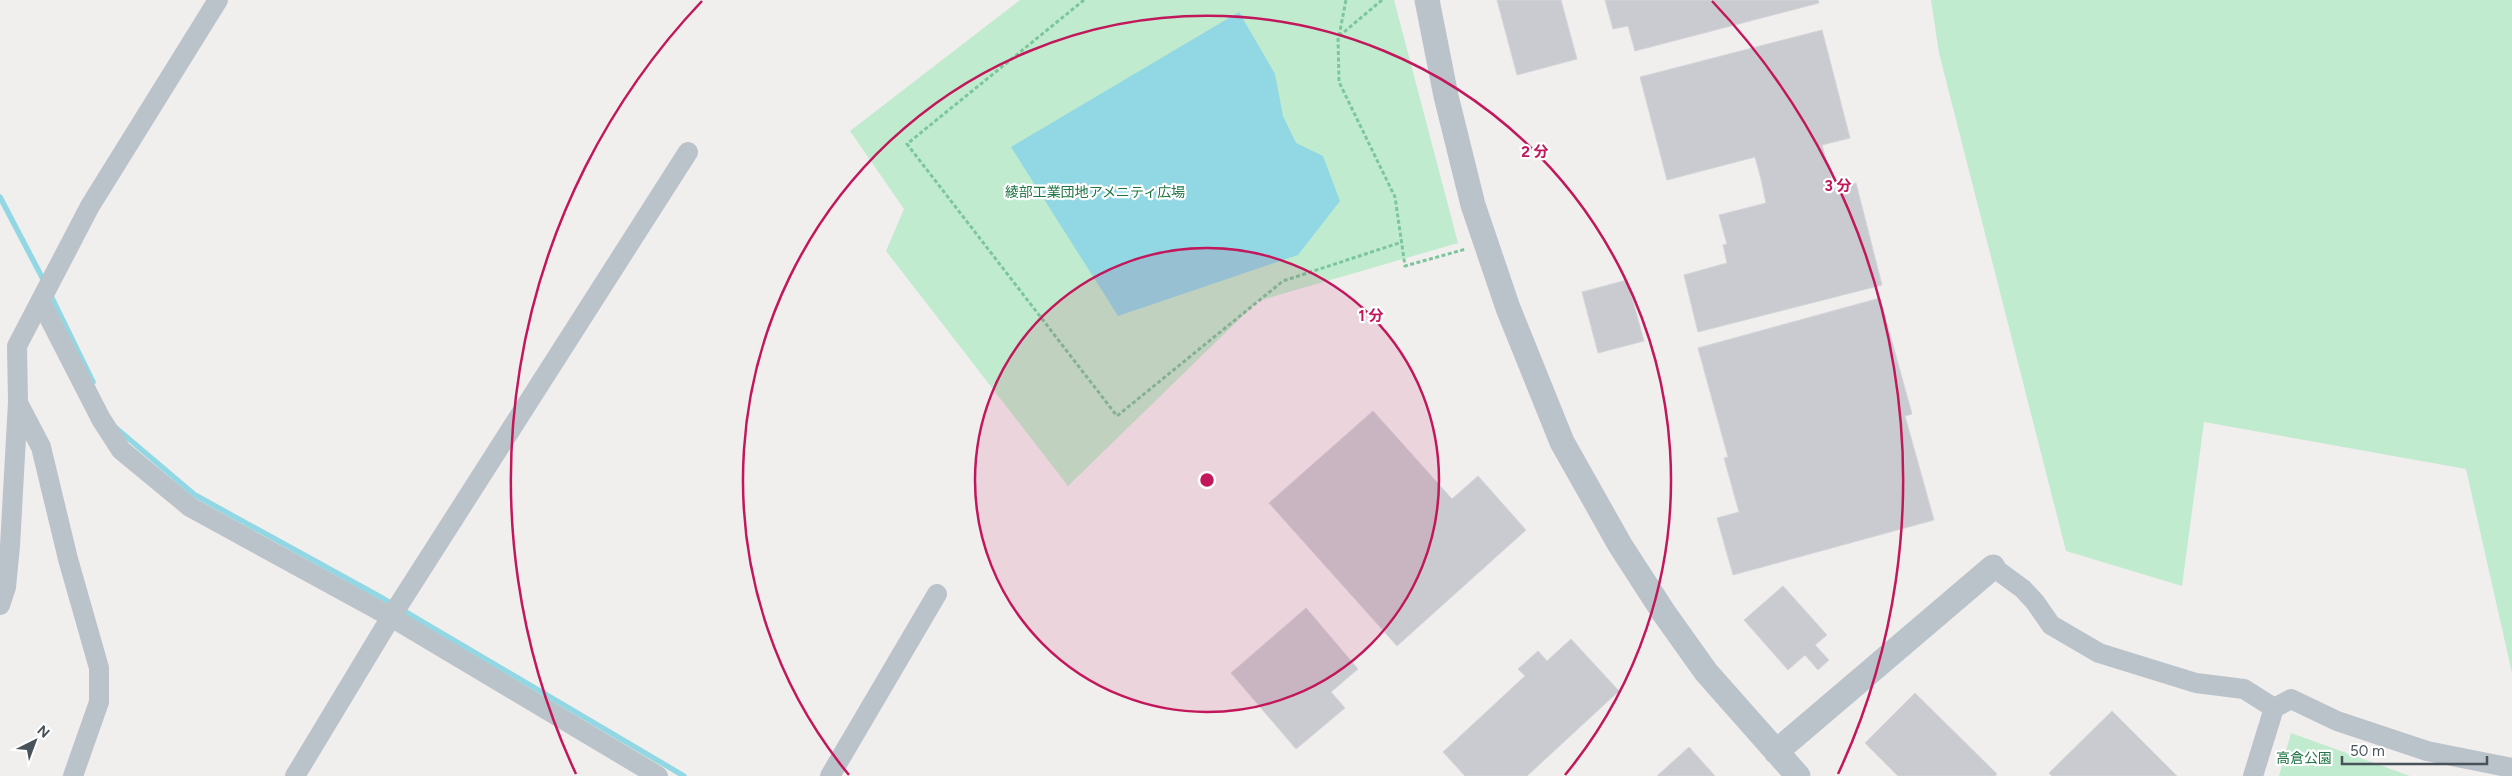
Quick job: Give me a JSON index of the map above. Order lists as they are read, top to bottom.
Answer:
{
  "parks": ["綾部工業団地アメニティ広場", "高倉公園"],
  "scale_bar": "50 m",
  "north": "top right",
  "rings": ["2 分", "3 分", "1 分"]
}
